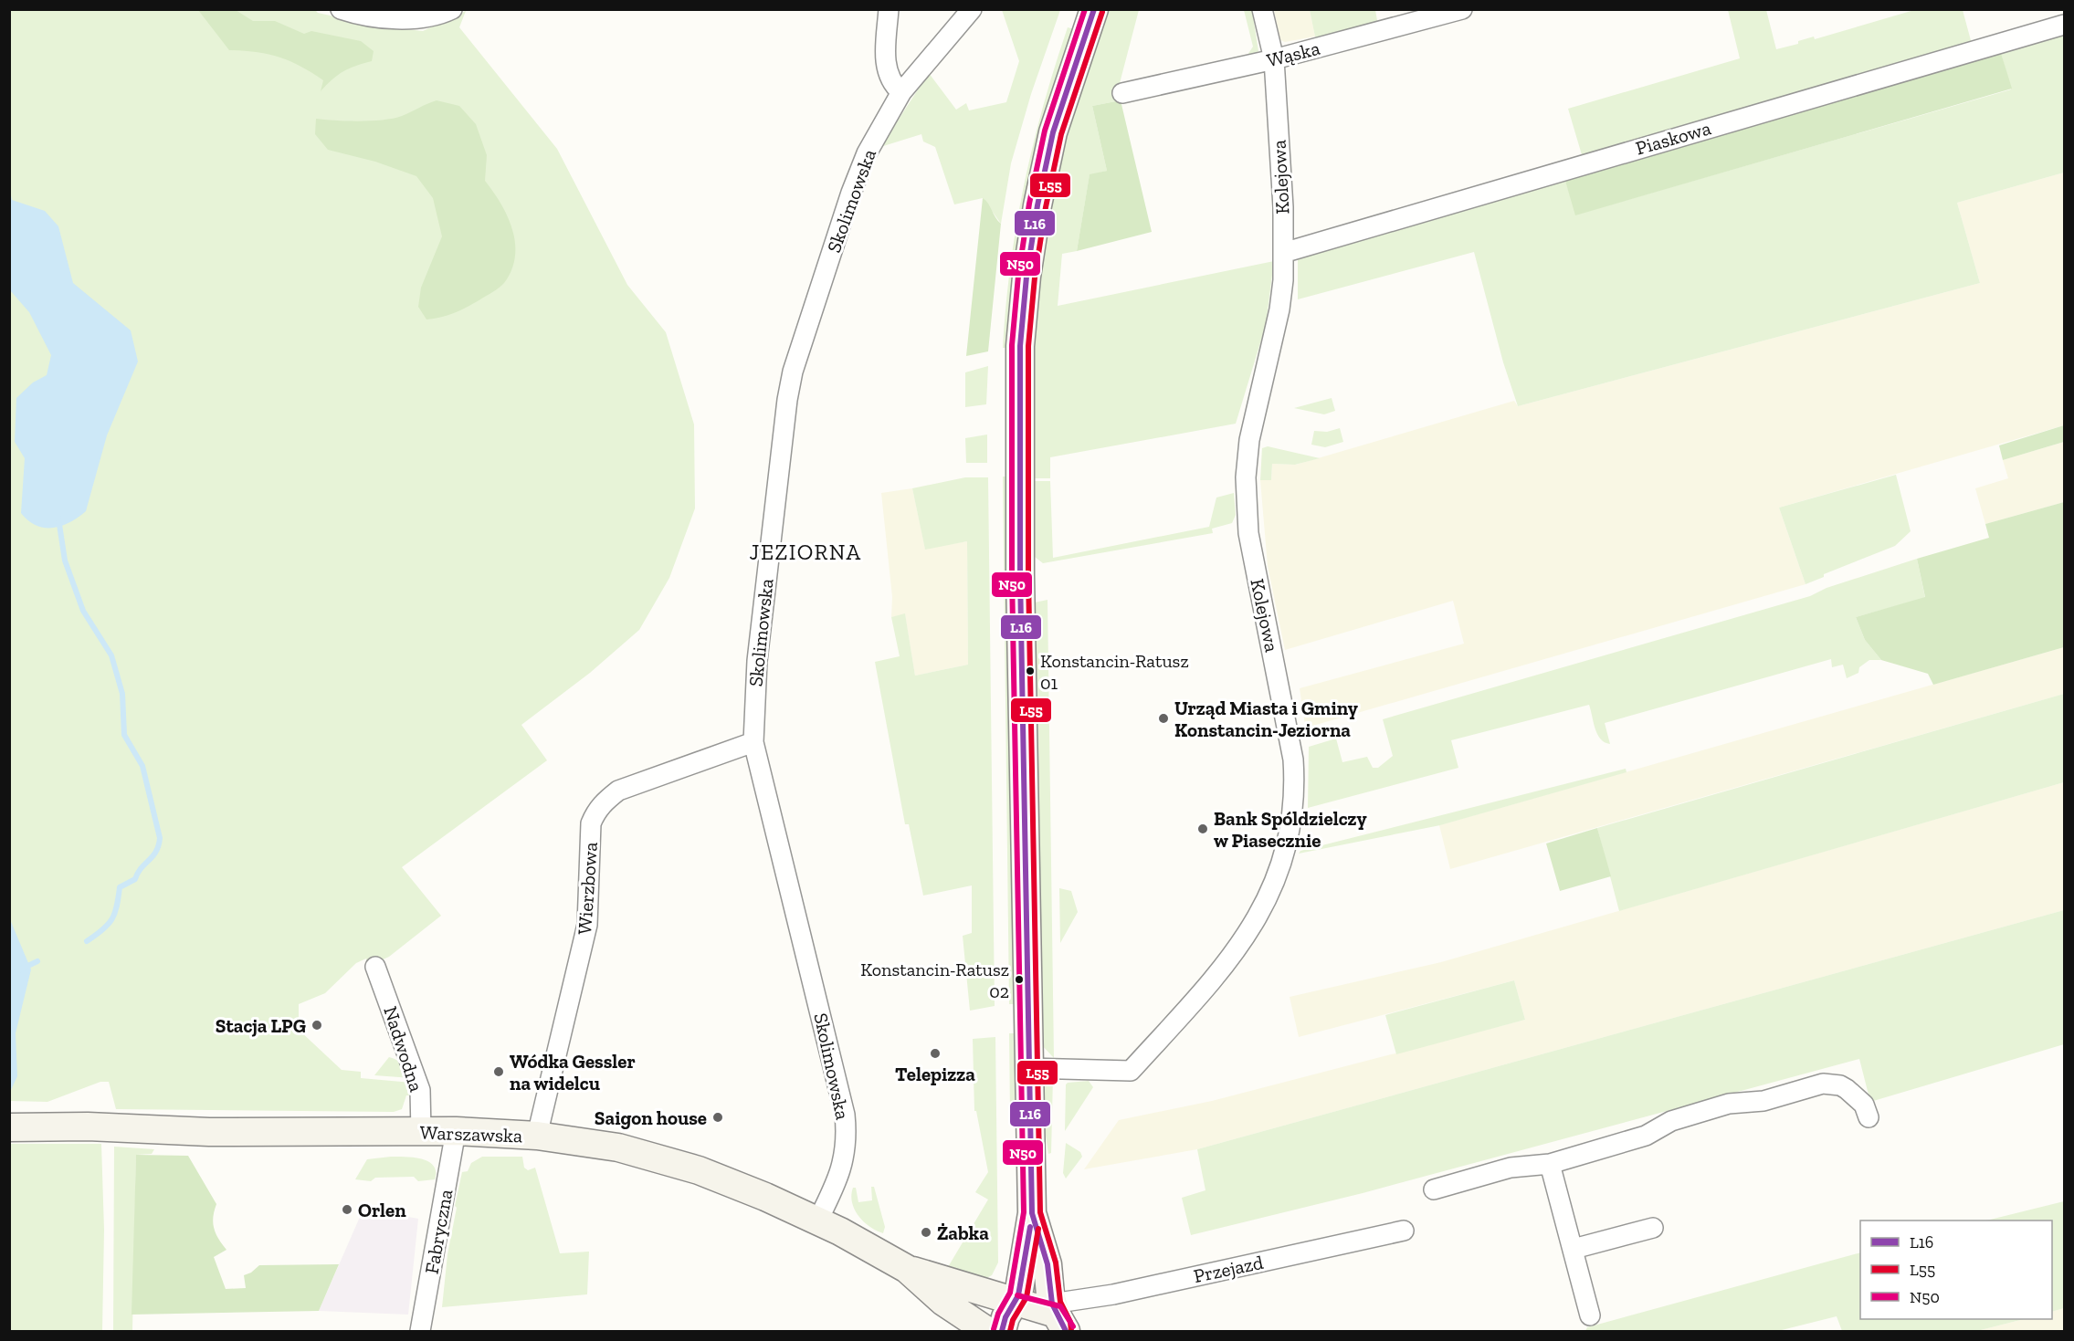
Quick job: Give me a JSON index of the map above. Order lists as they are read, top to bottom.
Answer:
{
  "streets": {
    "main road": ["Warszawska"],
    "street": [
      "Wąska",
      "Piaskowa",
      "Kolejowa",
      "Skolimowska",
      "Wierzbowa",
      "Nadwodna",
      "Fabryczna",
      "Przejazd"
    ]
  },
  "crossings": [
    ["Wąska", "Kolejowa"],
    ["Piaskowa", "Kolejowa"],
    ["Skolimowska", "Wierzbowa"],
    ["Skolimowska", "Warszawska"],
    ["Wierzbowa", "Warszawska"],
    ["Nadwodna", "Warszawska"],
    ["Warszawska", "Fabryczna"],
    ["Warszawska", "Przejazd"]
  ],
  "districts": ["JEZIORNA"],
  "places": [
    "Konstancin-Ratusz 01",
    "Urząd Miasta i Gminy Konstancin-Jeziorna",
    "Bank Spóldzielczy w Piasecznie",
    "Konstancin-Ratusz 02",
    "Stacja LPG",
    "Telepizza",
    "Wódka Gessler na widelcu",
    "Saigon house",
    "Orlen",
    "Żabka"
  ],
  "lines": ["transit line L16", "transit line N50", "transit line L55"],
  "legend": ["L16", "L55", "N50"]
}
